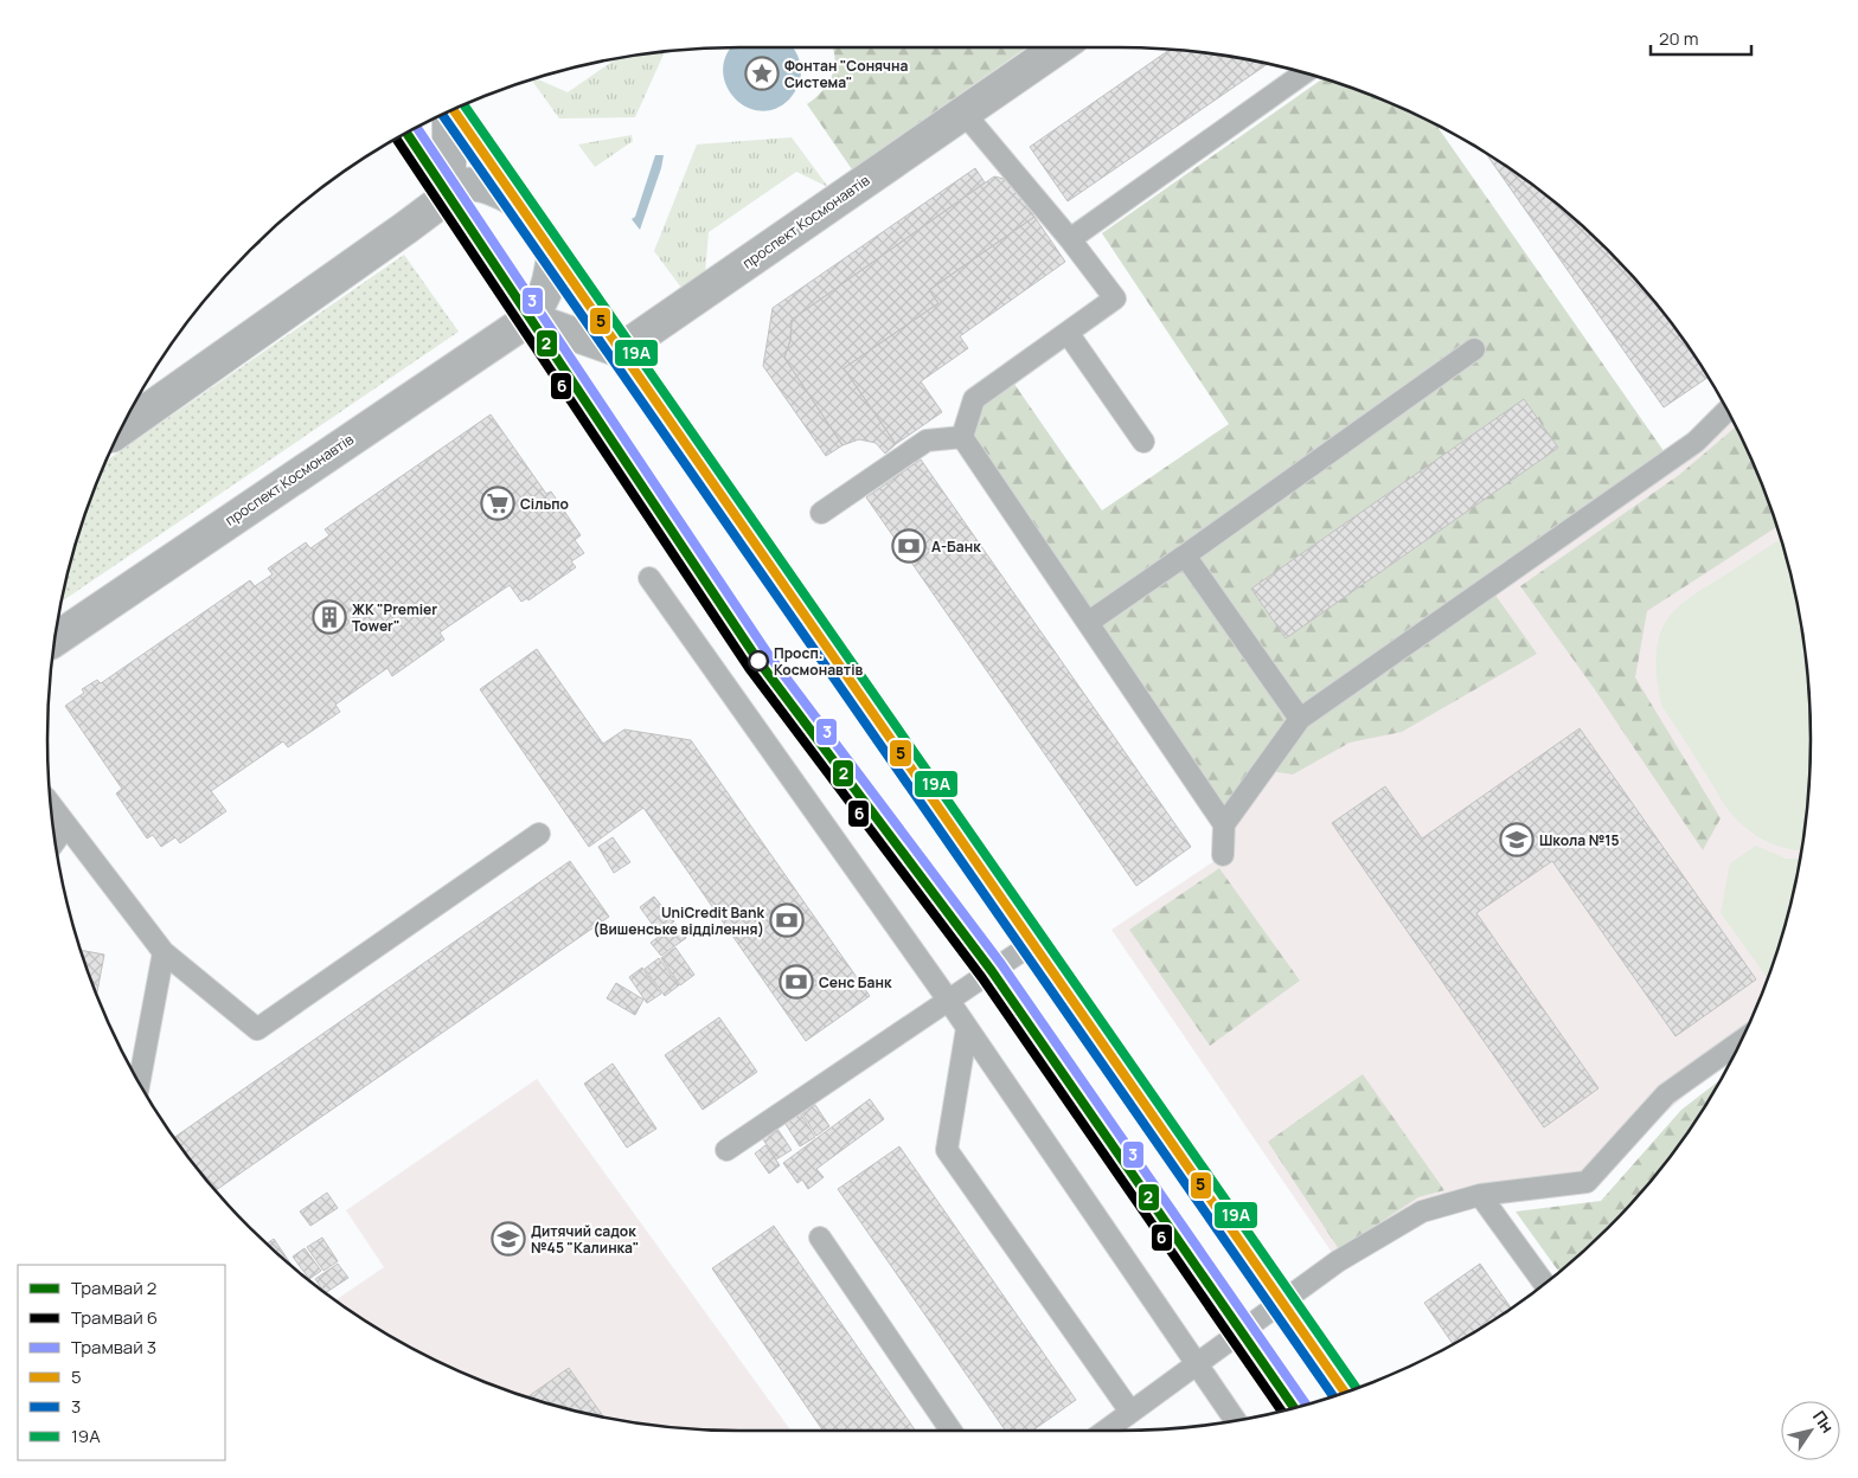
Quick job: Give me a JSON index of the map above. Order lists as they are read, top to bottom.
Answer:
{
  "streets": {
    "street": ["проспект Космонавтів"]
  },
  "places": {
    "place": ["Фонтан \"Сонячна Система\""],
    "supermarket": ["Сільпо"],
    "bank": ["А-Банк", "UniCredit Bank (Вишенське відділення)", "Сенс Банк"],
    "building": ["ЖК \"Premier Tower\""],
    "other": ["Просп. Космонавтів"],
    "school or university": ["Школа №15", "Дитячий садок №45 \"Калинка\""]
  },
  "lines": [
    "transit line 19А",
    "transit line 5",
    "transit line 3",
    "tram line 3",
    "tram line 2",
    "tram line 6"
  ],
  "legend": [
    "Трамвай 2",
    "Трамвай 6",
    "Трамвай 3",
    "5",
    "3",
    "19А"
  ],
  "scale_bar": "20 m",
  "north": "top right"
}
